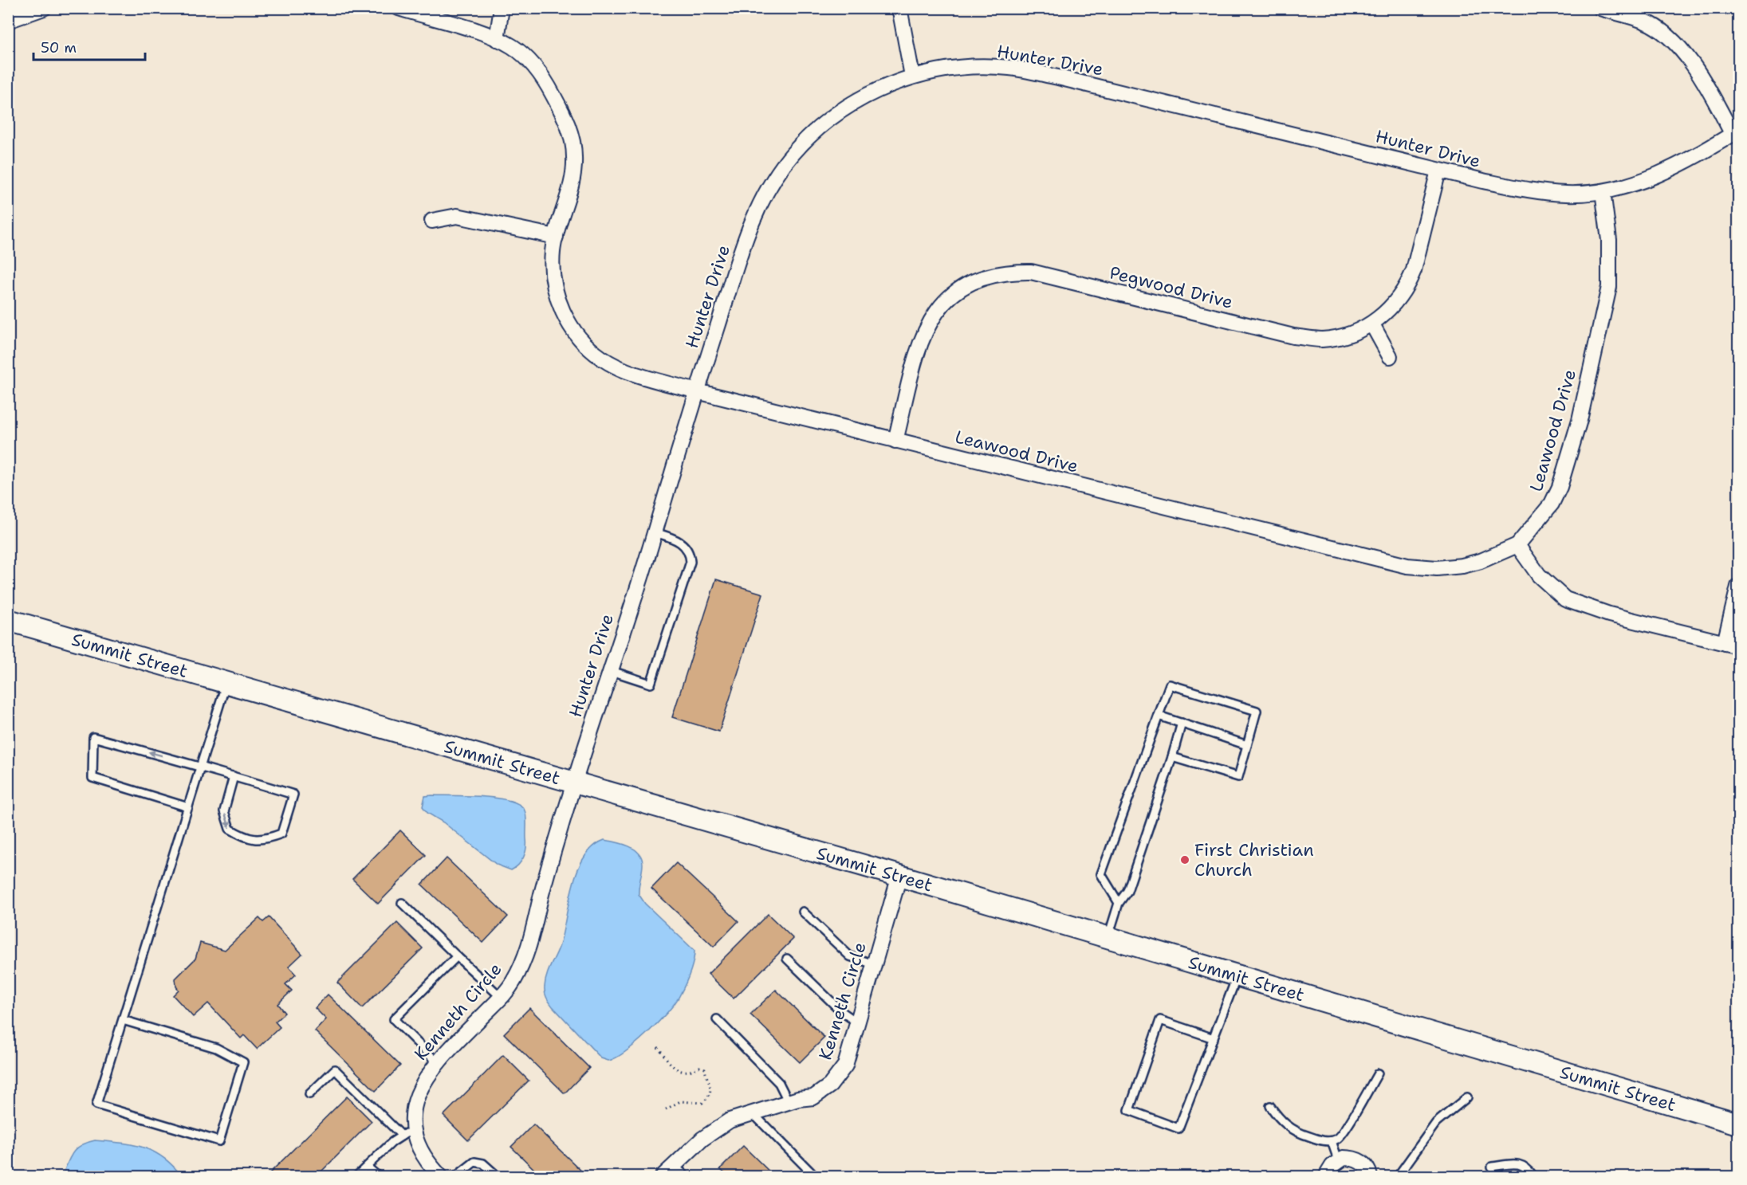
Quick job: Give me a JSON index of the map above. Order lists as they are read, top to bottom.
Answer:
{
  "streets": {
    "main road": ["Summit Street"],
    "street": [
      "Hunter Drive",
      "Pegwood Drive",
      "Leawood Drive",
      "Kenneth Circle"
    ]
  },
  "crossings": [
    ["Hunter Drive", "Pegwood Drive"],
    ["Hunter Drive", "Leawood Drive"],
    ["Hunter Drive", "Summit Street"],
    ["Hunter Drive", "Kenneth Circle"],
    ["Pegwood Drive", "Leawood Drive"],
    ["Summit Street", "Kenneth Circle"]
  ],
  "places": ["First Christian Church"],
  "scale_bar": "50 m"
}
